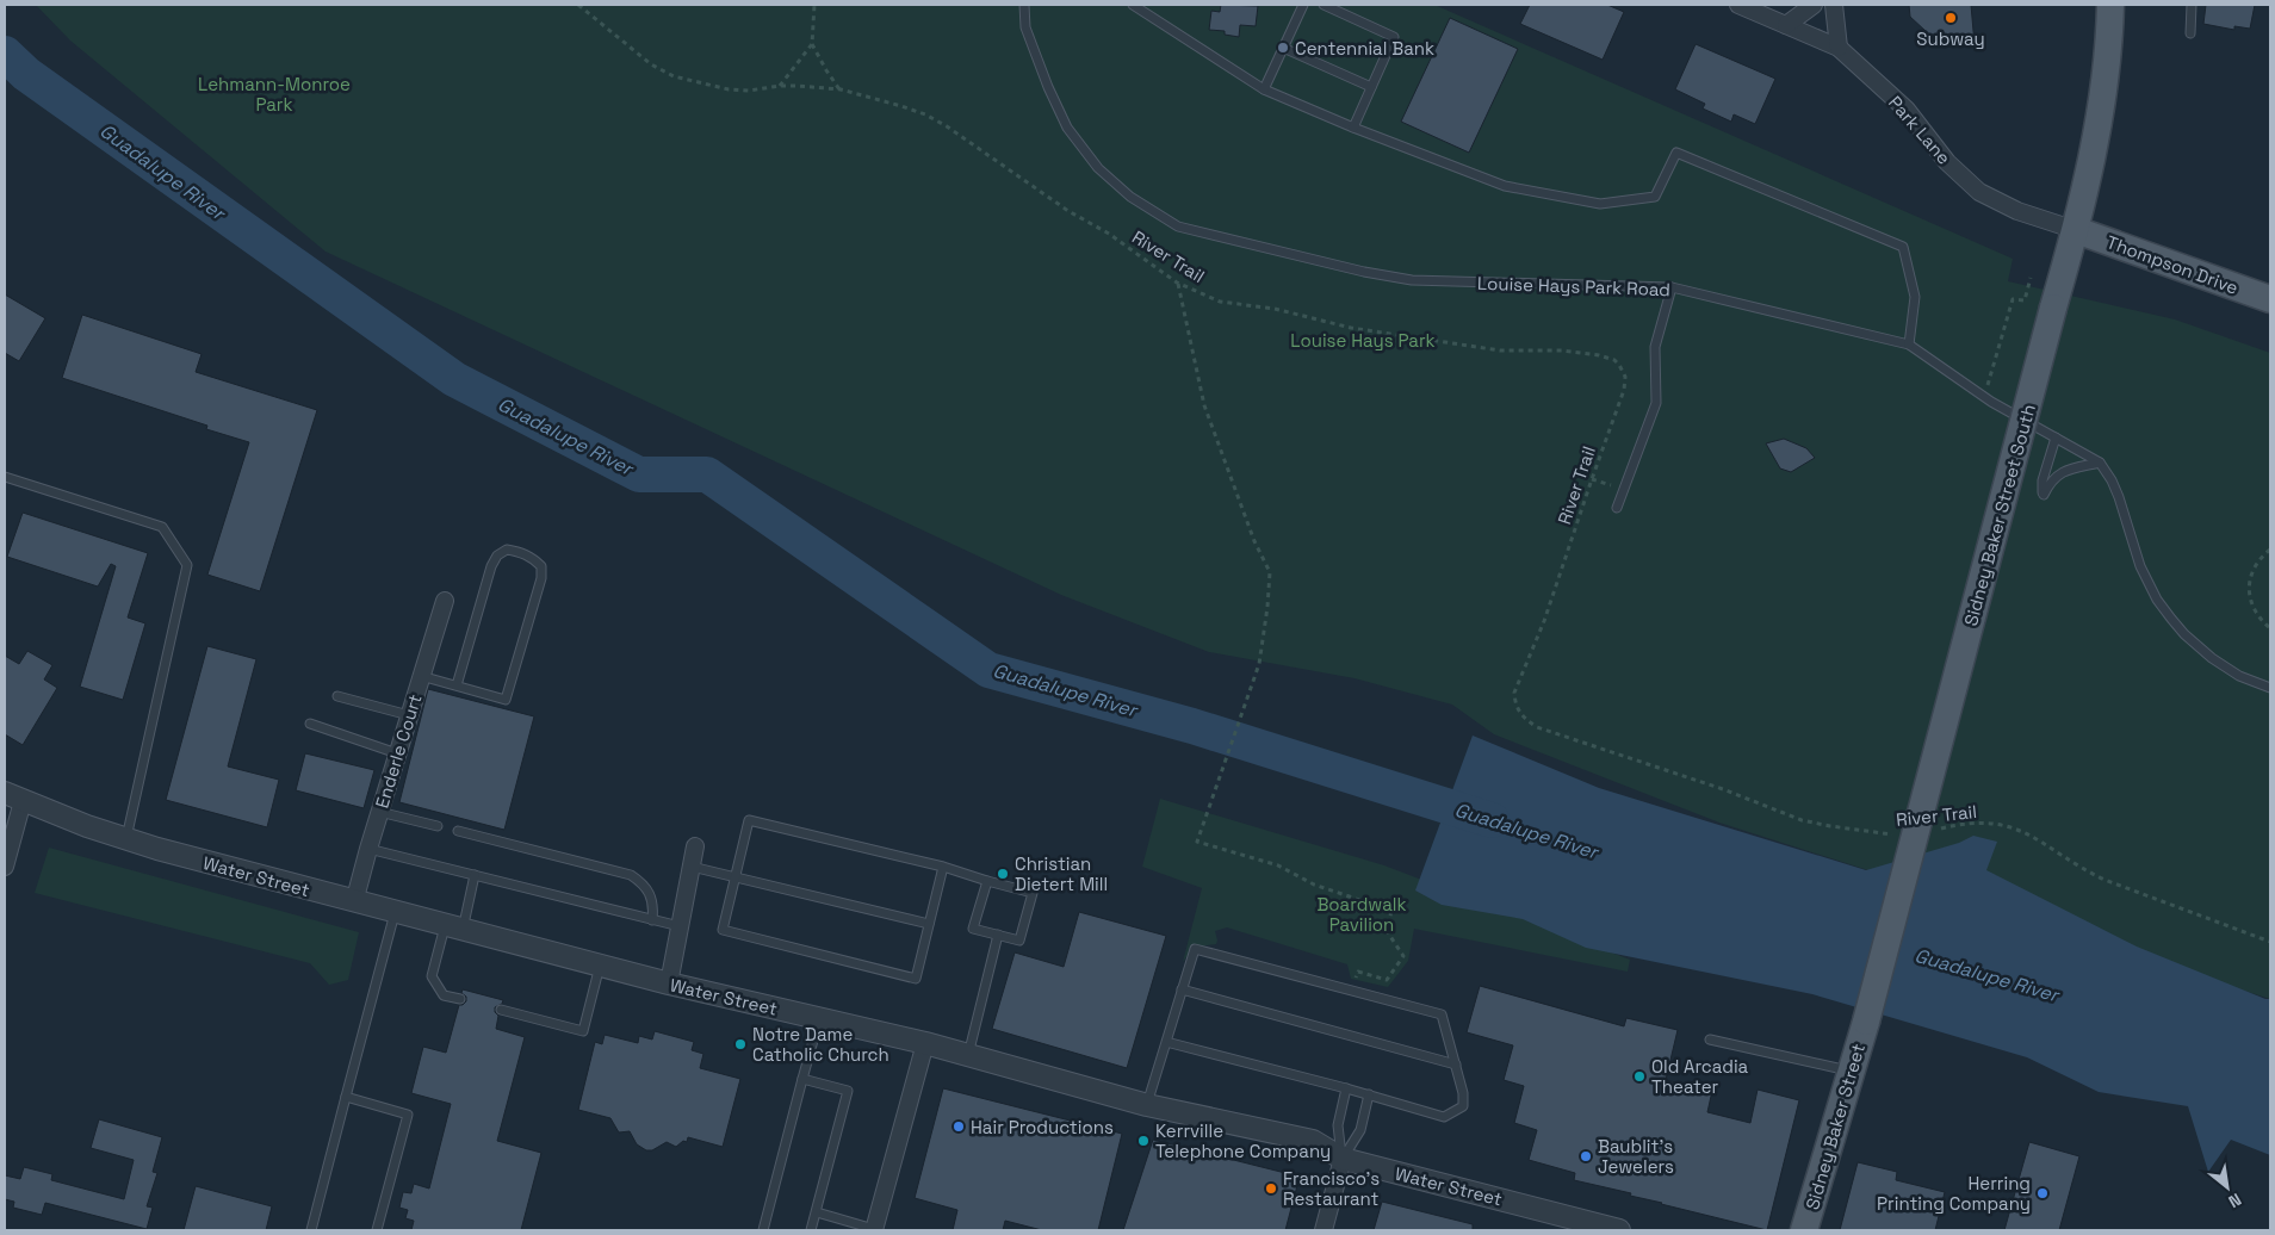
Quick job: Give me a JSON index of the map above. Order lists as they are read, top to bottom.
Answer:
{
  "streets": {
    "main road": ["Thompson Drive", "Sidney Baker Street South", "Sidney Baker Street"],
    "street": ["Park Lane", "Enderle Court", "Water Street"],
    "lane": ["Louise Hays Park Road"],
    "path": ["River Trail"]
  },
  "crossings": [
    ["Park Lane", "Thompson Drive"],
    ["Park Lane", "Sidney Baker Street South"],
    ["Thompson Drive", "Sidney Baker Street South"],
    ["Sidney Baker Street South", "Sidney Baker Street"],
    ["Enderle Court", "Water Street"]
  ],
  "water": ["Guadalupe River"],
  "parks": ["Lehmann-Monroe Park", "Louise Hays Park", "Boardwalk Pavilion"],
  "places": [
    "Subway",
    "Centennial Bank",
    "Christian Dietert Mill",
    "Notre Dame Catholic Church",
    "Old Arcadia Theater",
    "Hair Productions",
    "Kerrville Telephone Company",
    "Baublit's Jewelers",
    "Francisco's Restaurant",
    "Herring Printing Company"
  ],
  "north": "bottom right"
}
